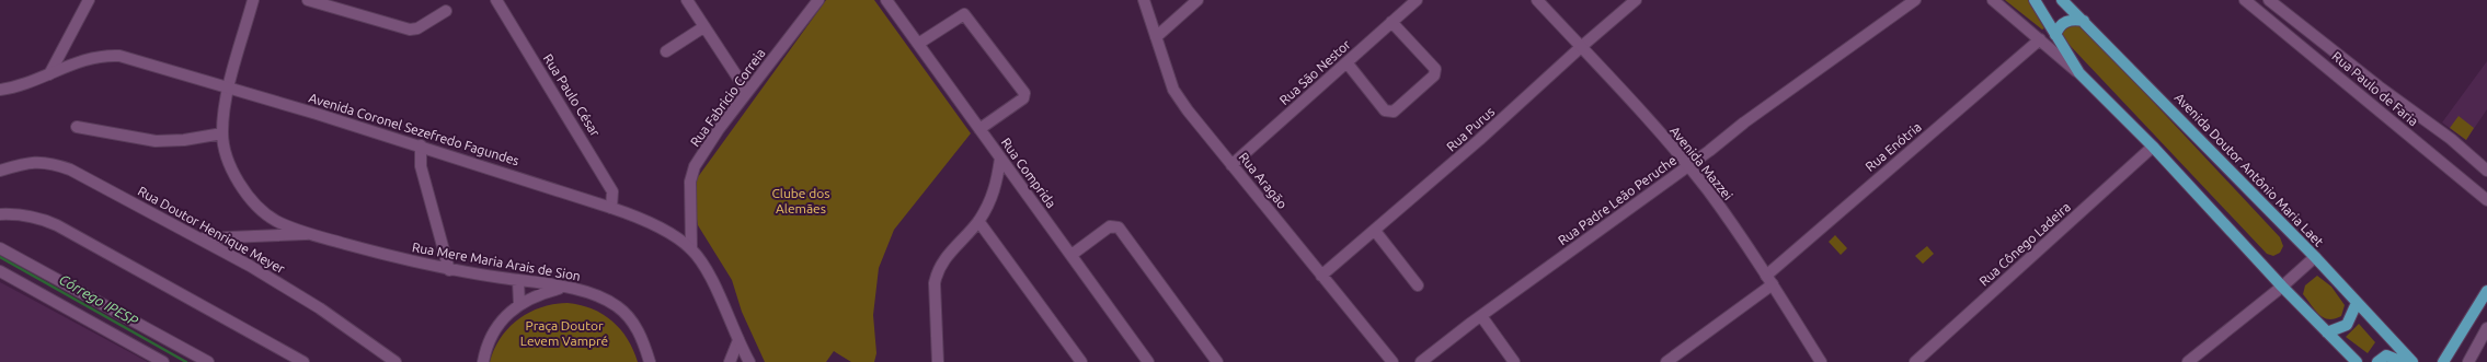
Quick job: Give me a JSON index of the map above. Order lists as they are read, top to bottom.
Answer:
{
  "streets": {
    "main road": ["Avenida Doutor Antônio Maria Laet"],
    "street": [
      "Rua São Nestor",
      "Rua Paulo de Faria",
      "Rua Paulo César",
      "Rua Fabricio Correia",
      "Avenida Coronel Sezefredo Fagundes",
      "Rua Purus",
      "Rua Enótria",
      "Avenida Mazzei",
      "Rua Comprida",
      "Rua Aragão",
      "Rua Padre Leão Peruche",
      "Rua Doutor Henrique Meyer",
      "Rua Cônego Ladeira",
      "Rua Mere Maria Arais de Sion"
    ]
  },
  "crossings": [
    ["Rua São Nestor", "Rua Aragão"],
    ["Rua Paulo César", "Avenida Coronel Sezefredo Fagundes"],
    ["Rua Fabricio Correia", "Avenida Coronel Sezefredo Fagundes"],
    ["Avenida Coronel Sezefredo Fagundes", "Rua Mere Maria Arais de Sion"],
    ["Rua Purus", "Avenida Mazzei"],
    ["Rua Purus", "Rua Aragão"],
    ["Rua Enótria", "Avenida Mazzei"],
    ["Avenida Mazzei", "Rua Padre Leão Peruche"]
  ],
  "water": ["Córrego IPESP"],
  "parks": ["Clube dos Alemães", "Praça Doutor Levem Vampré"]
}
